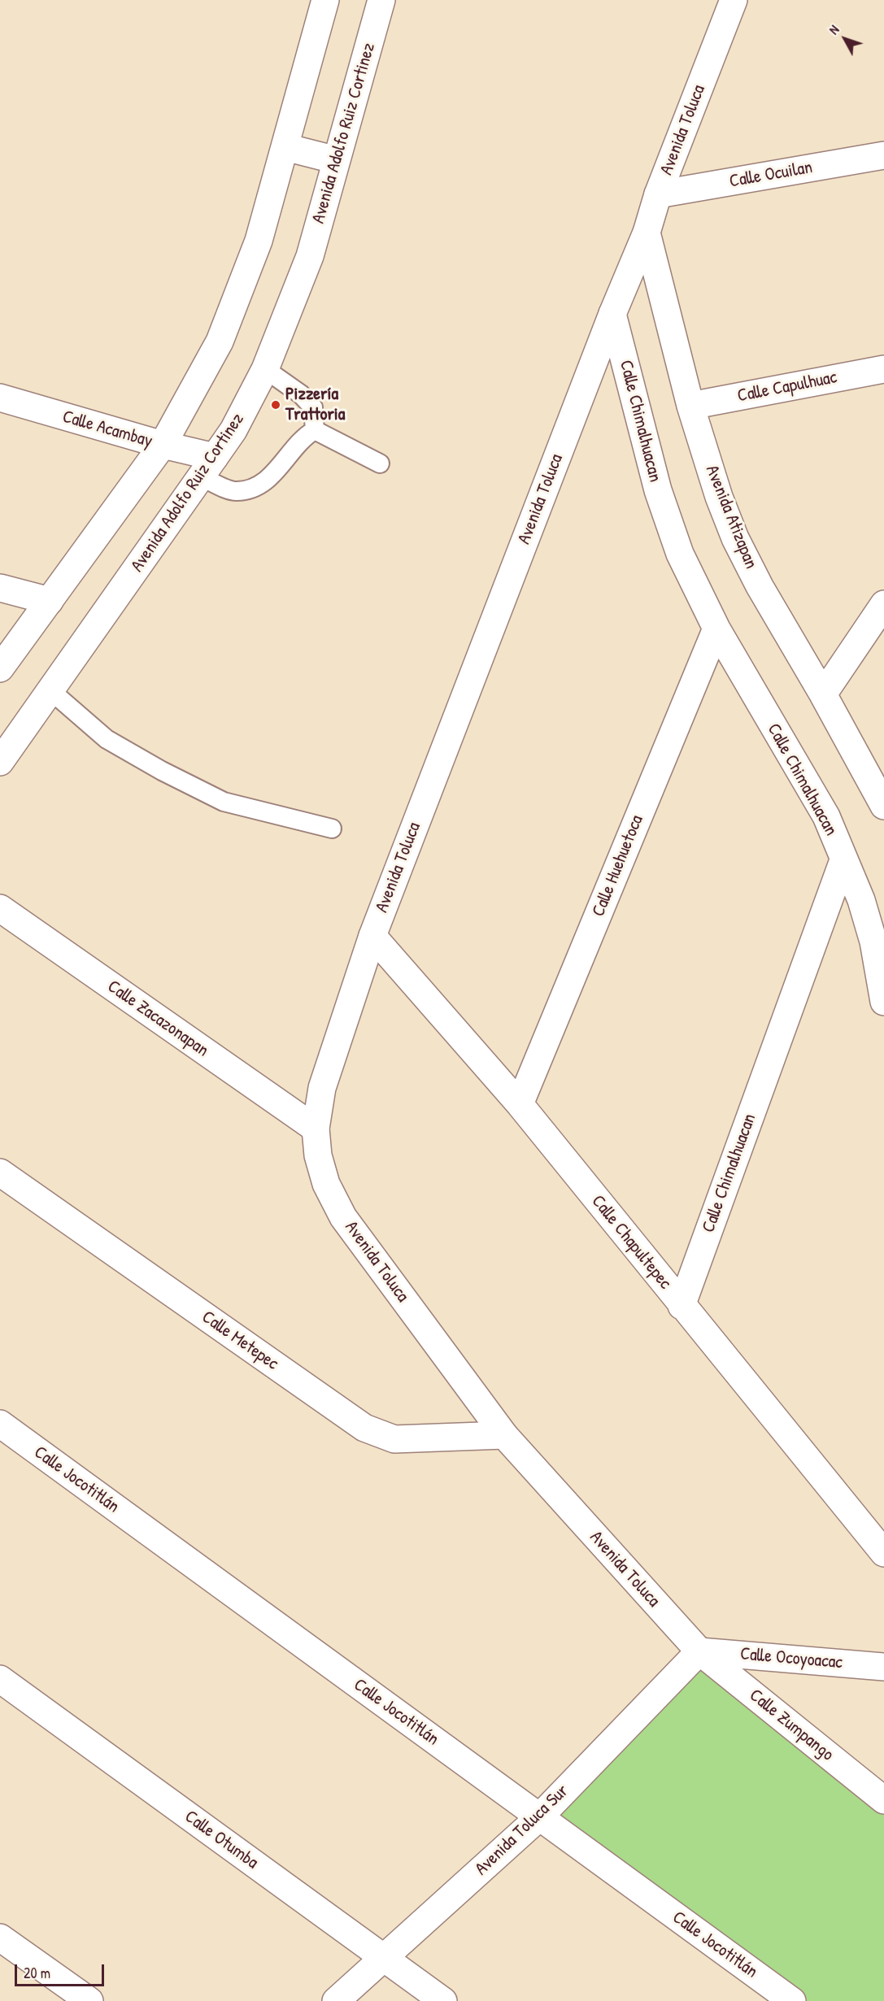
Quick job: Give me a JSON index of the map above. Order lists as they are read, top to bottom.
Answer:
{
  "streets": {
    "street": [
      "Avenida Toluca",
      "Avenida Adolfo Ruiz Cortinez",
      "Calle Ocuilan",
      "Calle Capulhuac",
      "Calle Chimalhuacan",
      "Calle Acambay",
      "Avenida Atizapan",
      "Calle Huehuetoca",
      "Calle Zacazonapan",
      "Calle Chapultepec",
      "Calle Metepec",
      "Calle Jocotitlán",
      "Calle Ocoyoacac",
      "Calle Zumpango",
      "Avenida Toluca Sur",
      "Calle Otumba"
    ]
  },
  "crossings": [
    ["Avenida Toluca", "Calle Ocuilan"],
    ["Avenida Toluca", "Calle Chimalhuacan"],
    ["Avenida Toluca", "Avenida Atizapan"],
    ["Avenida Toluca", "Calle Zacazonapan"],
    ["Avenida Toluca", "Calle Chapultepec"],
    ["Avenida Toluca", "Calle Metepec"],
    ["Avenida Toluca", "Calle Ocoyoacac"],
    ["Avenida Toluca", "Calle Zumpango"],
    ["Avenida Toluca", "Avenida Toluca Sur"],
    ["Avenida Adolfo Ruiz Cortinez", "Calle Acambay"],
    ["Calle Capulhuac", "Avenida Atizapan"],
    ["Calle Chimalhuacan", "Calle Huehuetoca"],
    ["Calle Chimalhuacan", "Calle Chapultepec"],
    ["Calle Huehuetoca", "Calle Chapultepec"],
    ["Calle Jocotitlán", "Avenida Toluca Sur"],
    ["Calle Ocoyoacac", "Calle Zumpango"],
    ["Calle Ocoyoacac", "Avenida Toluca Sur"],
    ["Calle Zumpango", "Avenida Toluca Sur"],
    ["Avenida Toluca Sur", "Calle Otumba"]
  ],
  "places": ["Pizzería Trattoria"],
  "scale_bar": "20 m",
  "north": "top left"
}
